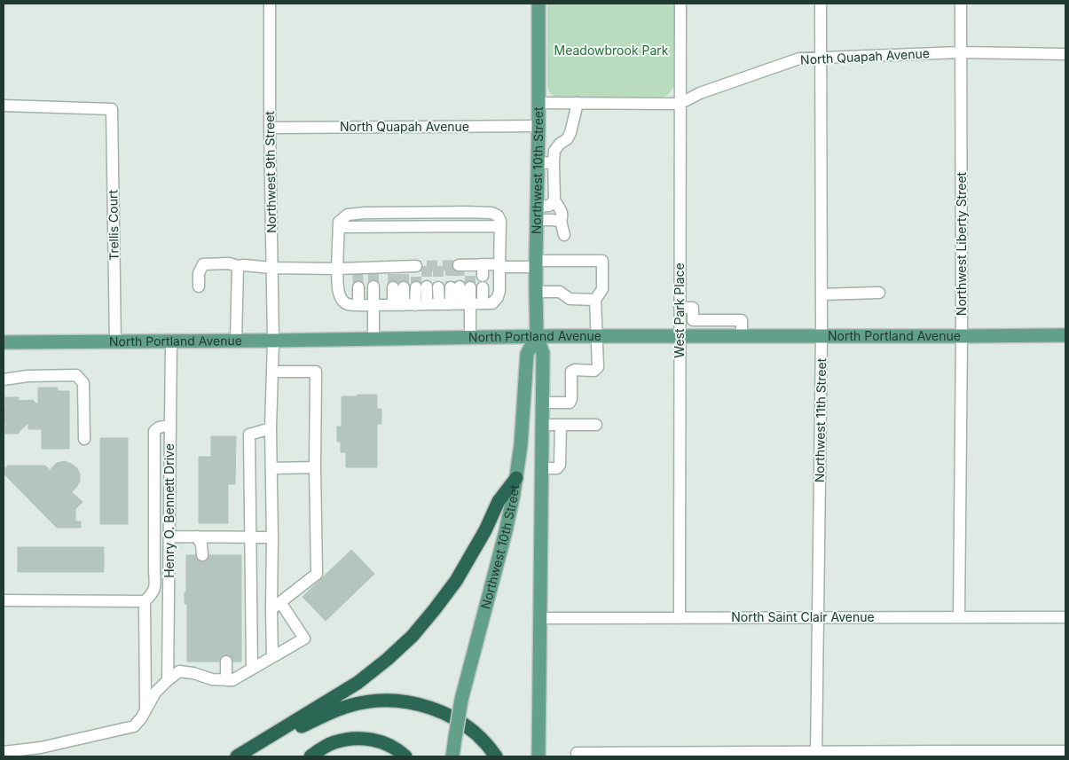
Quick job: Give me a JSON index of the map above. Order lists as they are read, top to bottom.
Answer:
{
  "streets": {
    "main road": ["Northwest 10th Street", "North Portland Avenue"],
    "street": [
      "North Quapah Avenue",
      "Northwest 9th Street",
      "Trellis Court",
      "Northwest Liberty Street",
      "West Park Place",
      "Northwest 11th Street",
      "Henry O. Bennett Drive",
      "North Saint Clair Avenue"
    ]
  },
  "crossings": [
    ["North Quapah Avenue", "Northwest 10th Street"],
    ["North Quapah Avenue", "Northwest 9th Street"],
    ["North Quapah Avenue", "Northwest Liberty Street"],
    ["North Quapah Avenue", "West Park Place"],
    ["North Quapah Avenue", "Northwest 11th Street"],
    ["Northwest 10th Street", "North Portland Avenue"],
    ["Northwest 10th Street", "North Saint Clair Avenue"],
    ["Northwest 9th Street", "North Portland Avenue"],
    ["Trellis Court", "North Portland Avenue"],
    ["Northwest Liberty Street", "North Portland Avenue"],
    ["Northwest Liberty Street", "North Saint Clair Avenue"],
    ["West Park Place", "North Portland Avenue"],
    ["West Park Place", "North Saint Clair Avenue"],
    ["North Portland Avenue", "Northwest 11th Street"],
    ["North Portland Avenue", "Henry O. Bennett Drive"],
    ["Northwest 11th Street", "North Saint Clair Avenue"]
  ],
  "parks": ["Meadowbrook Park"]
}
